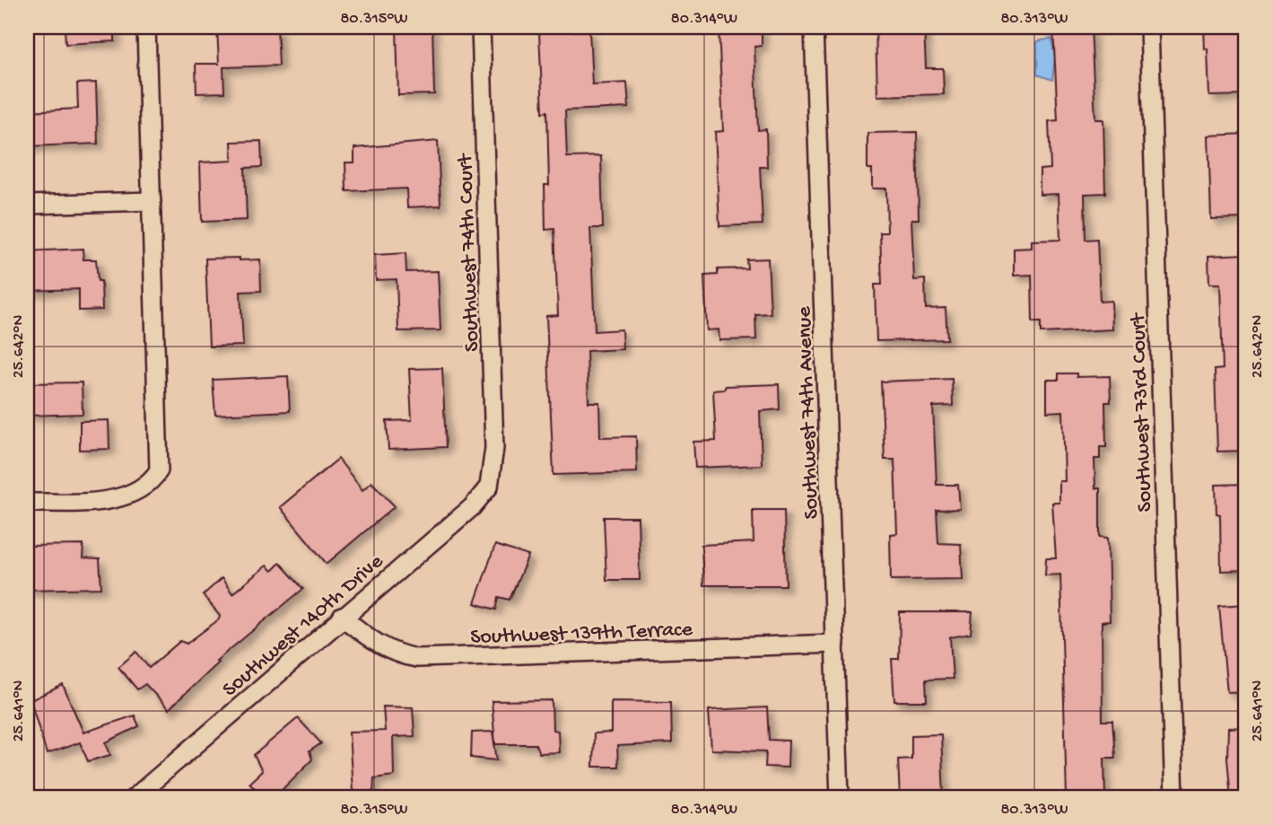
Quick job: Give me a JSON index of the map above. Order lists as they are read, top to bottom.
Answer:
{
  "streets": {
    "street": [
      "Southwest 74th Court",
      "Southwest 74th Avenue",
      "Southwest 73rd Court",
      "Southwest 140th Drive",
      "Southwest 139th Terrace"
    ]
  },
  "crossings": [
    ["Southwest 74th Court", "Southwest 140th Drive"],
    ["Southwest 74th Avenue", "Southwest 139th Terrace"],
    ["Southwest 140th Drive", "Southwest 139th Terrace"]
  ],
  "coordinates": [
    "80.315°W",
    "80.314°W",
    "80.313°W",
    "25.642°N",
    "25.641°N"
  ]
}
